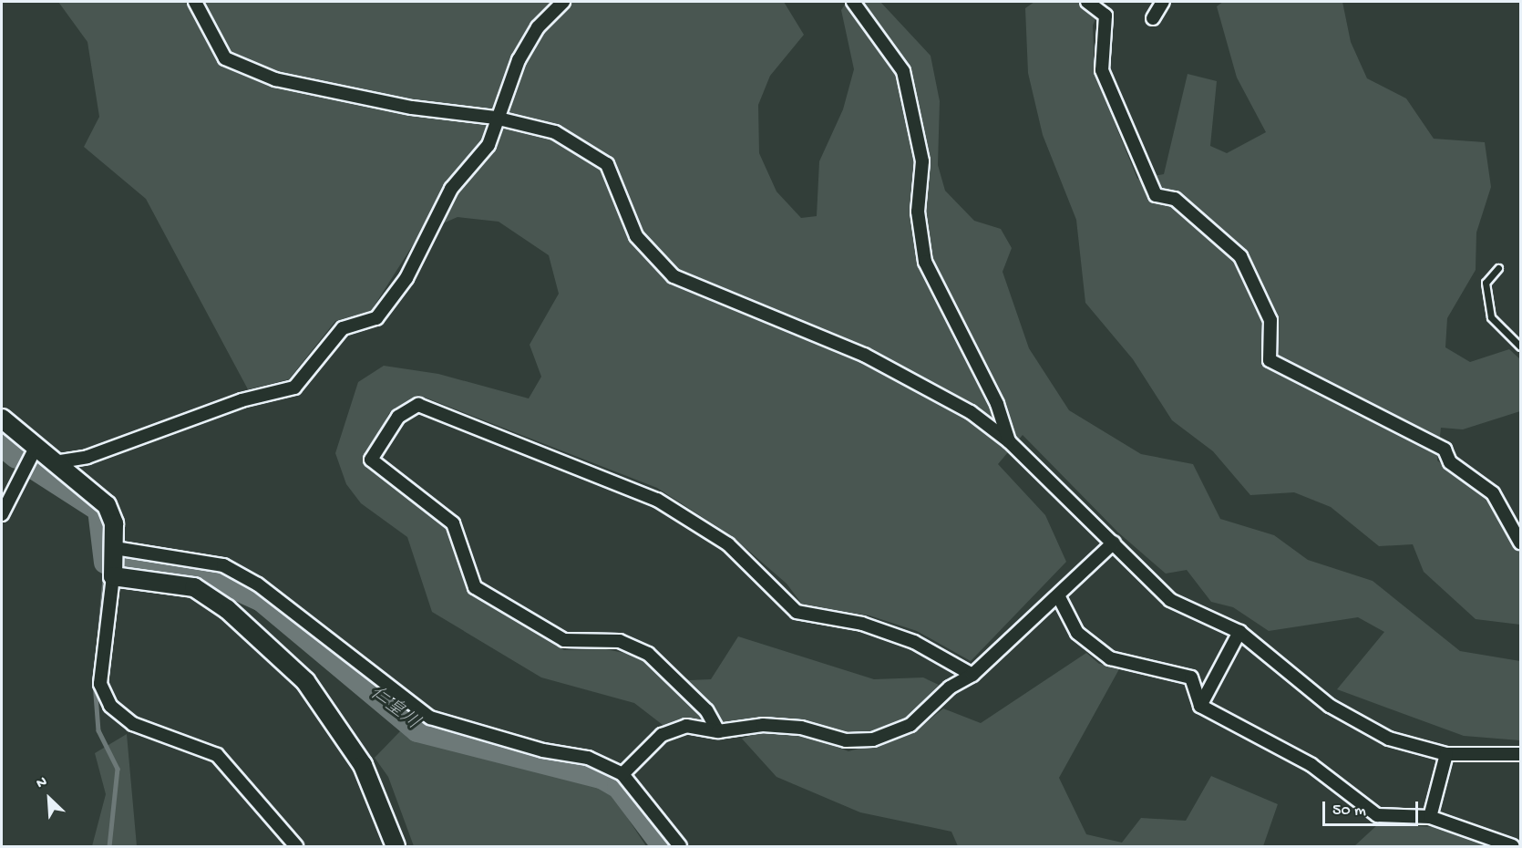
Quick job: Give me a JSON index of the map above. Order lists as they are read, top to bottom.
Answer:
{
  "water": ["仁皇川"],
  "scale_bar": "50 m",
  "north": "top left"
}
